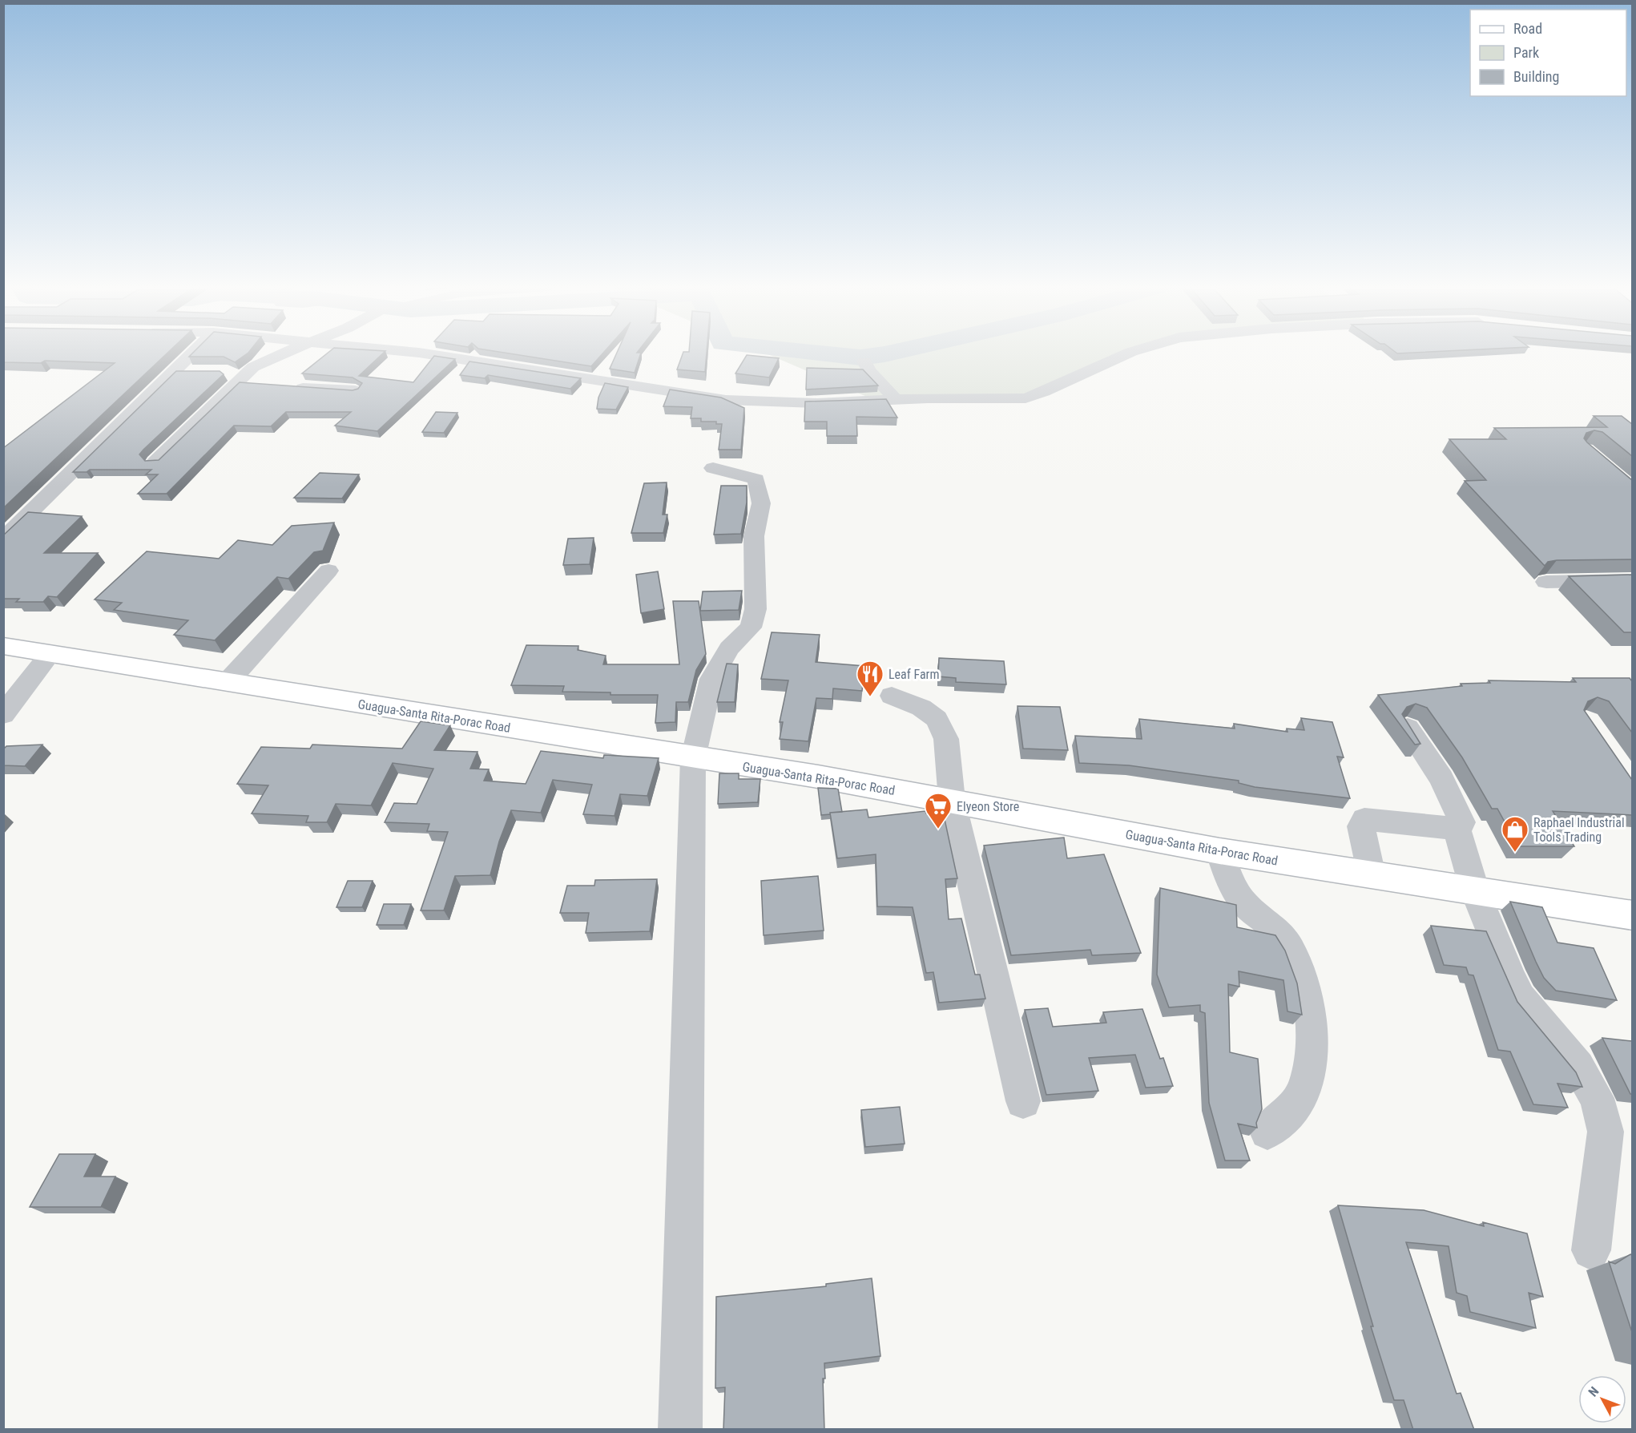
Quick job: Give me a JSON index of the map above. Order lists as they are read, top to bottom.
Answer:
{
  "streets": {
    "main road": ["Guagua-Santa Rita-Porac Road"]
  },
  "places": {
    "restaurant": ["Leaf Farm"],
    "supermarket": ["Elyeon Store"],
    "shop": ["Raphael Industrial Tools Trading"]
  },
  "legend": ["Road", "Park", "Building"],
  "north": "top left"
}
